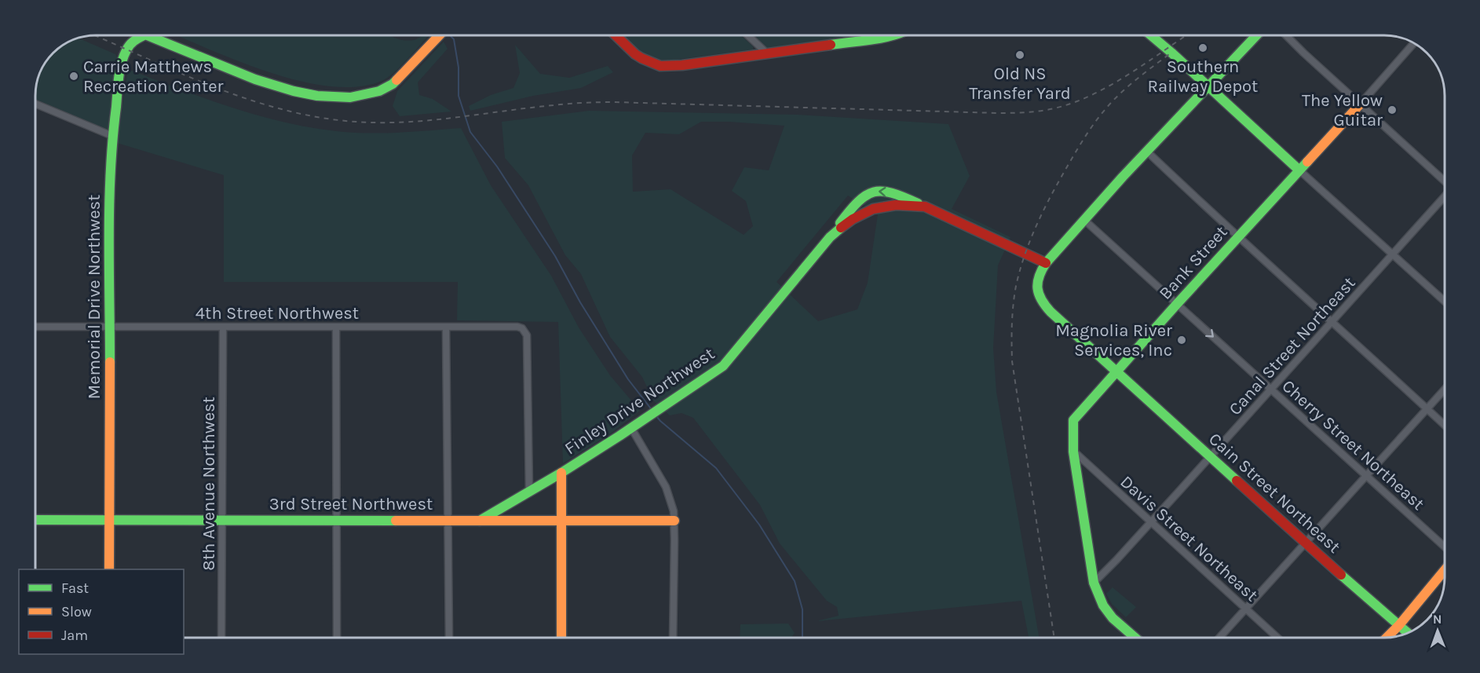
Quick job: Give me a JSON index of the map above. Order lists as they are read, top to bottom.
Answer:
{
  "streets": {
    "street": [
      "Bank Street",
      "Memorial Drive Northwest",
      "4th Street Northwest",
      "Canal Street Northeast",
      "Finley Drive Northwest",
      "Cherry Street Northeast",
      "8th Avenue Northwest",
      "Cain Street Northeast",
      "3rd Street Northwest",
      "Davis Street Northeast"
    ]
  },
  "crossings": [
    ["Bank Street", "Canal Street Northeast"],
    ["Bank Street", "Cherry Street Northeast"],
    ["Bank Street", "Cain Street Northeast"],
    ["Bank Street", "Davis Street Northeast"],
    ["Memorial Drive Northwest", "4th Street Northwest"],
    ["Memorial Drive Northwest", "3rd Street Northwest"],
    ["4th Street Northwest", "Finley Drive Northwest"],
    ["4th Street Northwest", "8th Avenue Northwest"],
    ["Canal Street Northeast", "Cherry Street Northeast"],
    ["Canal Street Northeast", "Cain Street Northeast"],
    ["Canal Street Northeast", "Davis Street Northeast"],
    ["Finley Drive Northwest", "Cain Street Northeast"],
    ["Finley Drive Northwest", "3rd Street Northwest"],
    ["8th Avenue Northwest", "3rd Street Northwest"]
  ],
  "places": [
    "Southern Railway Depot",
    "Old NS Transfer Yard",
    "Carrie Matthews Recreation Center",
    "The Yellow Guitar",
    "Magnolia River Services, Inc"
  ],
  "legend": ["Fast", "Slow", "Jam"],
  "north": "top"
}
